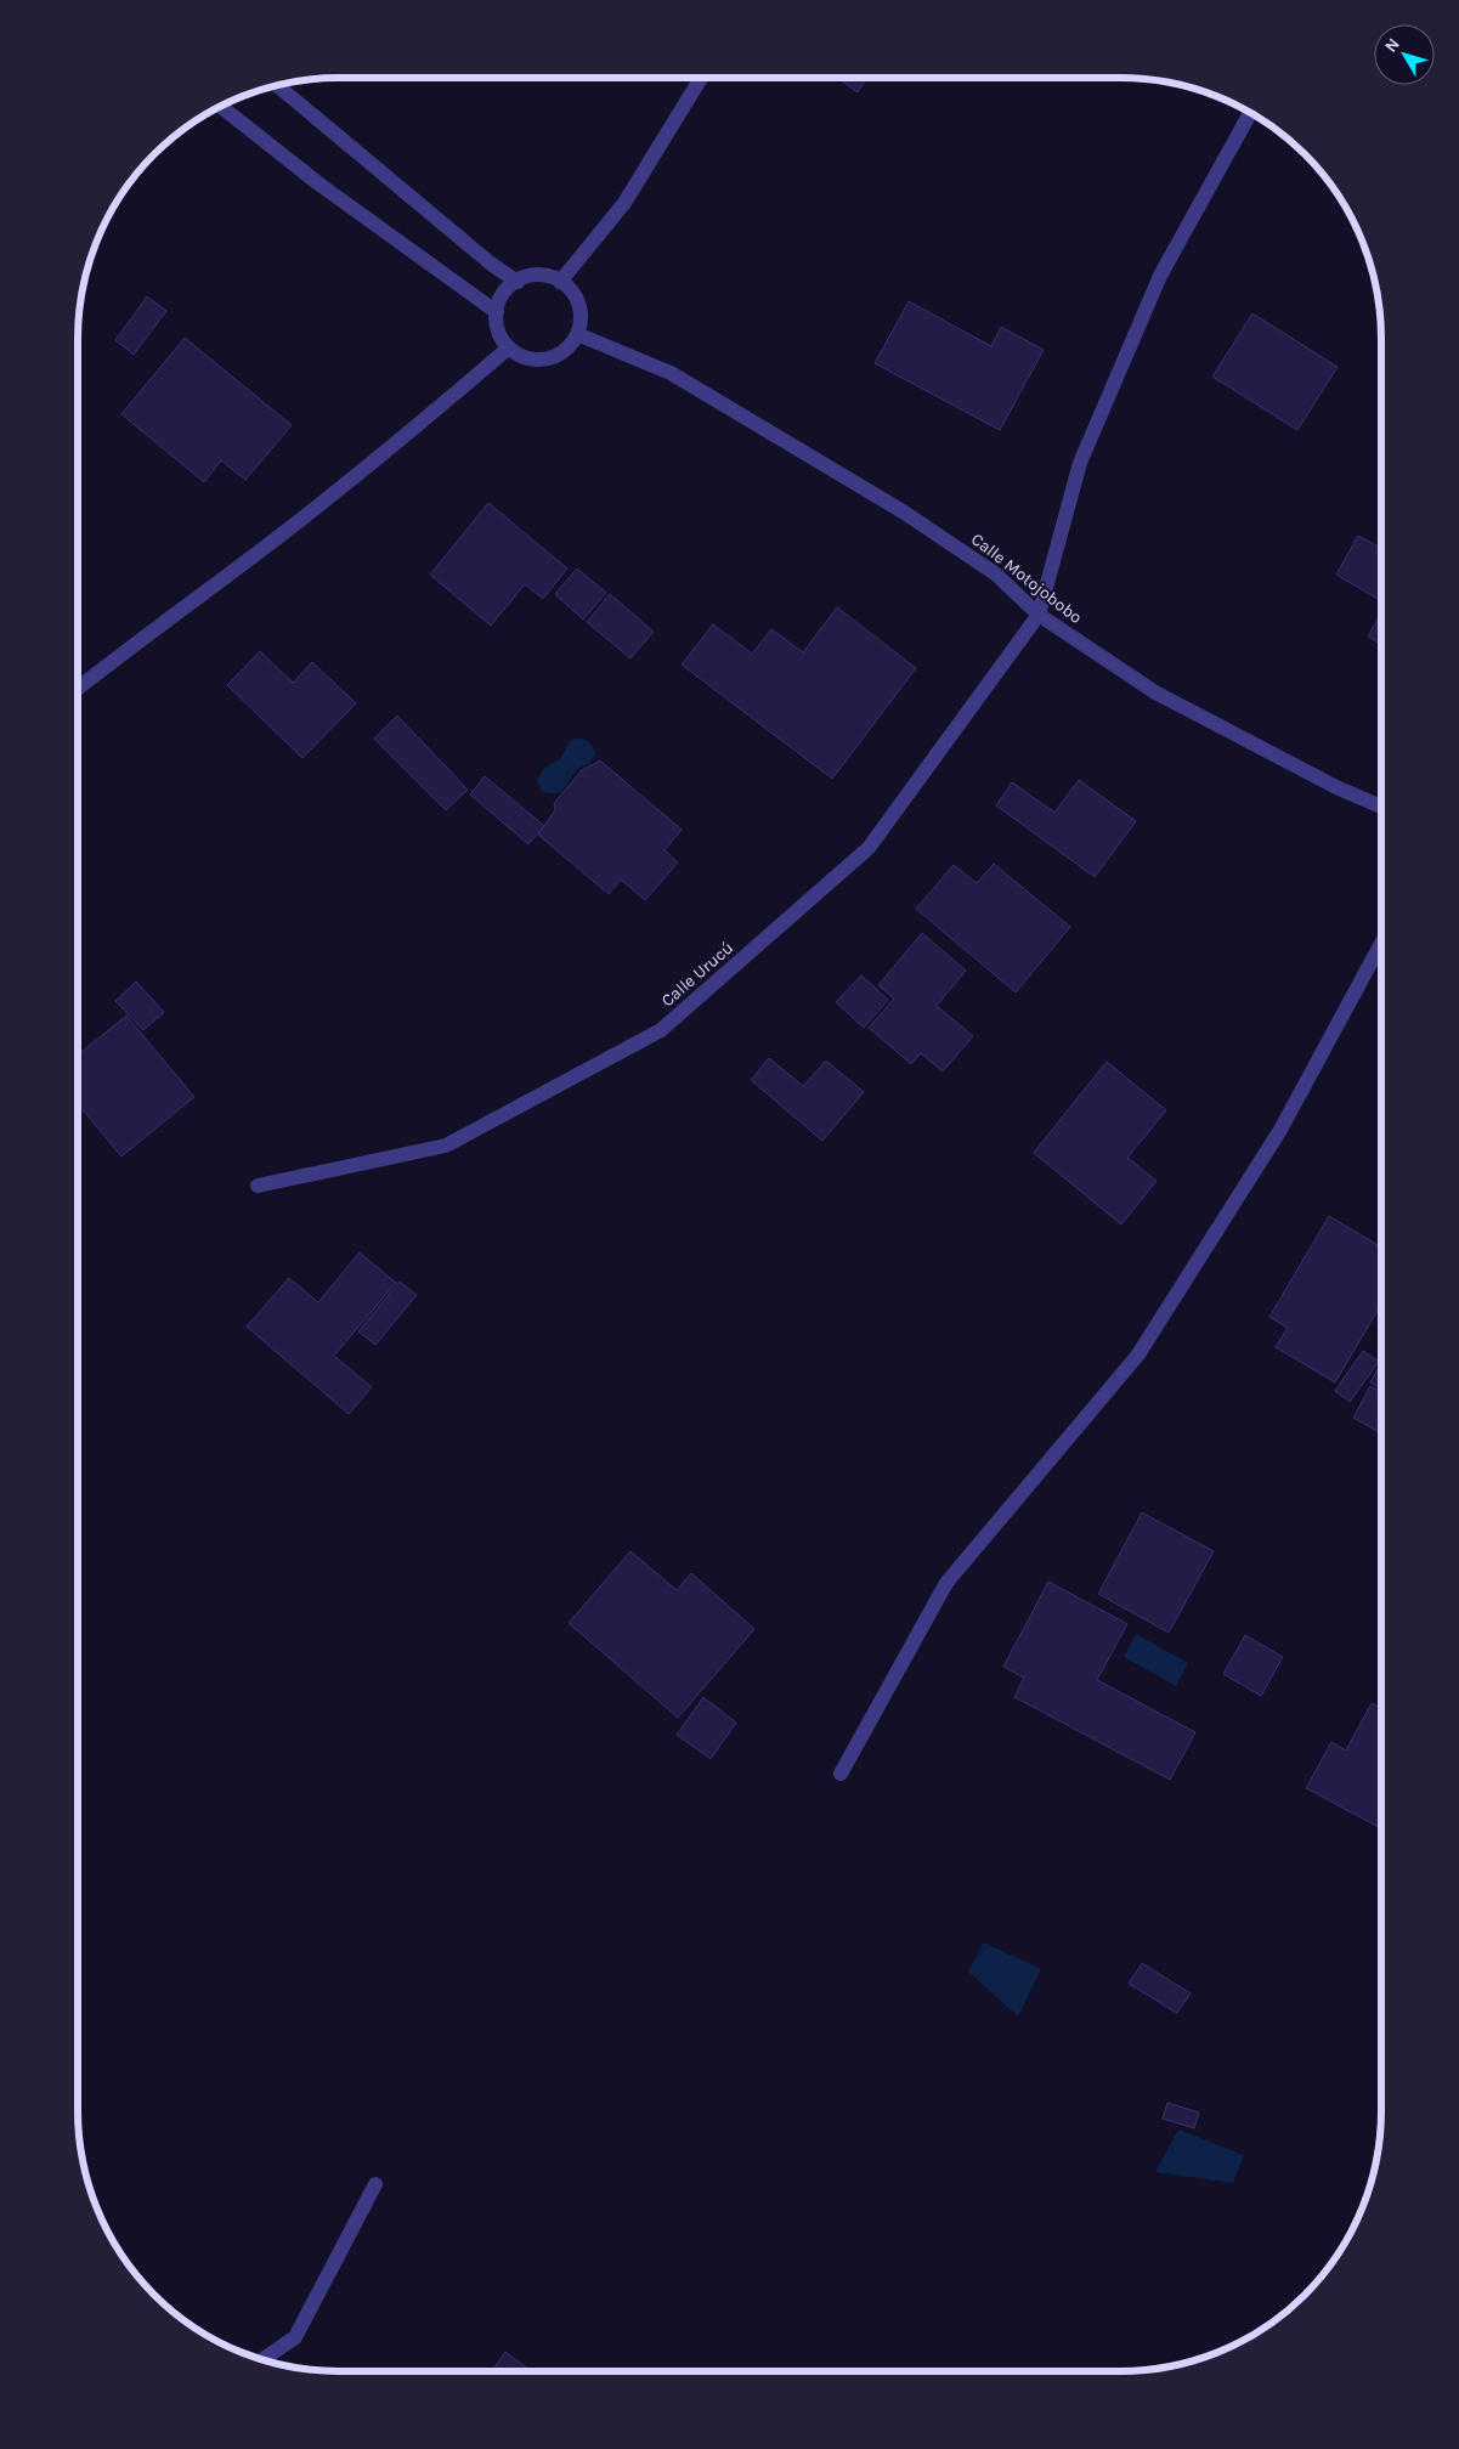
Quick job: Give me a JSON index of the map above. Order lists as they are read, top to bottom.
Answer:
{
  "streets": {
    "street": ["Calle Motojobobo", "Calle Urucú"]
  },
  "crossings": [
    ["Calle Motojobobo", "Calle Urucú"]
  ],
  "north": "top left"
}
